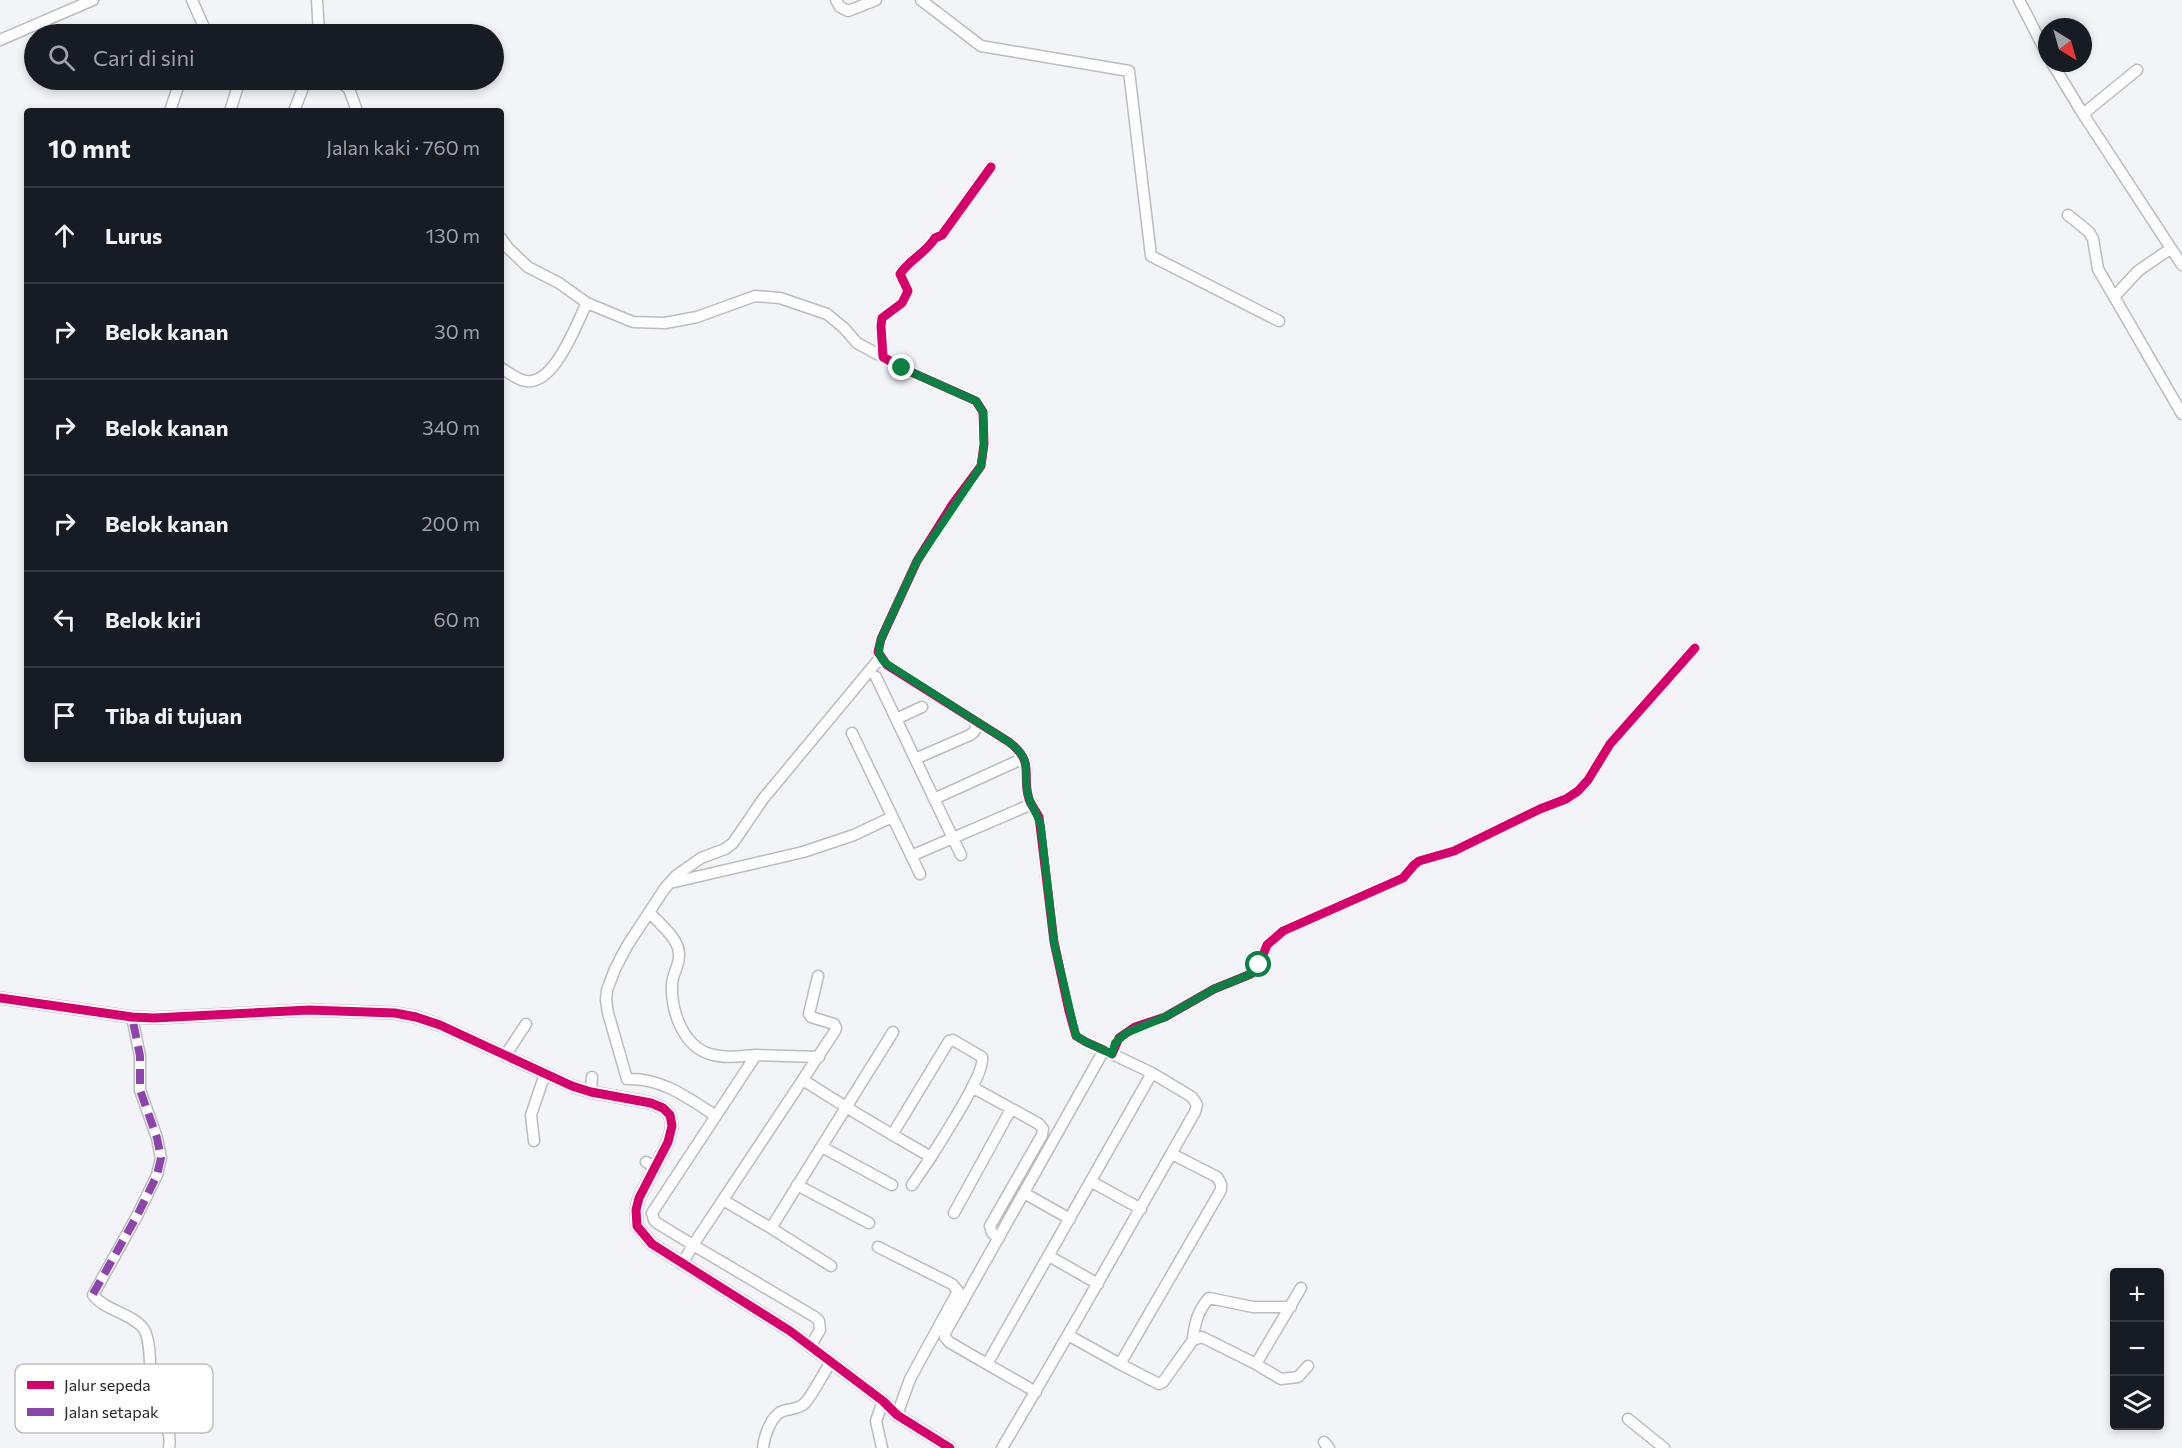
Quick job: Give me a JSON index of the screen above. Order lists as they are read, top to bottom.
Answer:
{
  "legend": ["Jalur sepeda", "Jalan setapak"],
  "north": "bottom right",
  "page": {
    "search": "Cari di sini",
    "heading": ["10 mnt", "Jalan kaki · 760 m"],
    "list": [
      ["Lurus", "130 m"],
      ["Belok kanan", "30 m"],
      ["Belok kanan", "340 m"],
      ["Belok kanan", "200 m"],
      ["Belok kiri", "60 m"],
      "Tiba di tujuan"
    ],
    "map_buttons": ["+", "−"]
  }
}
